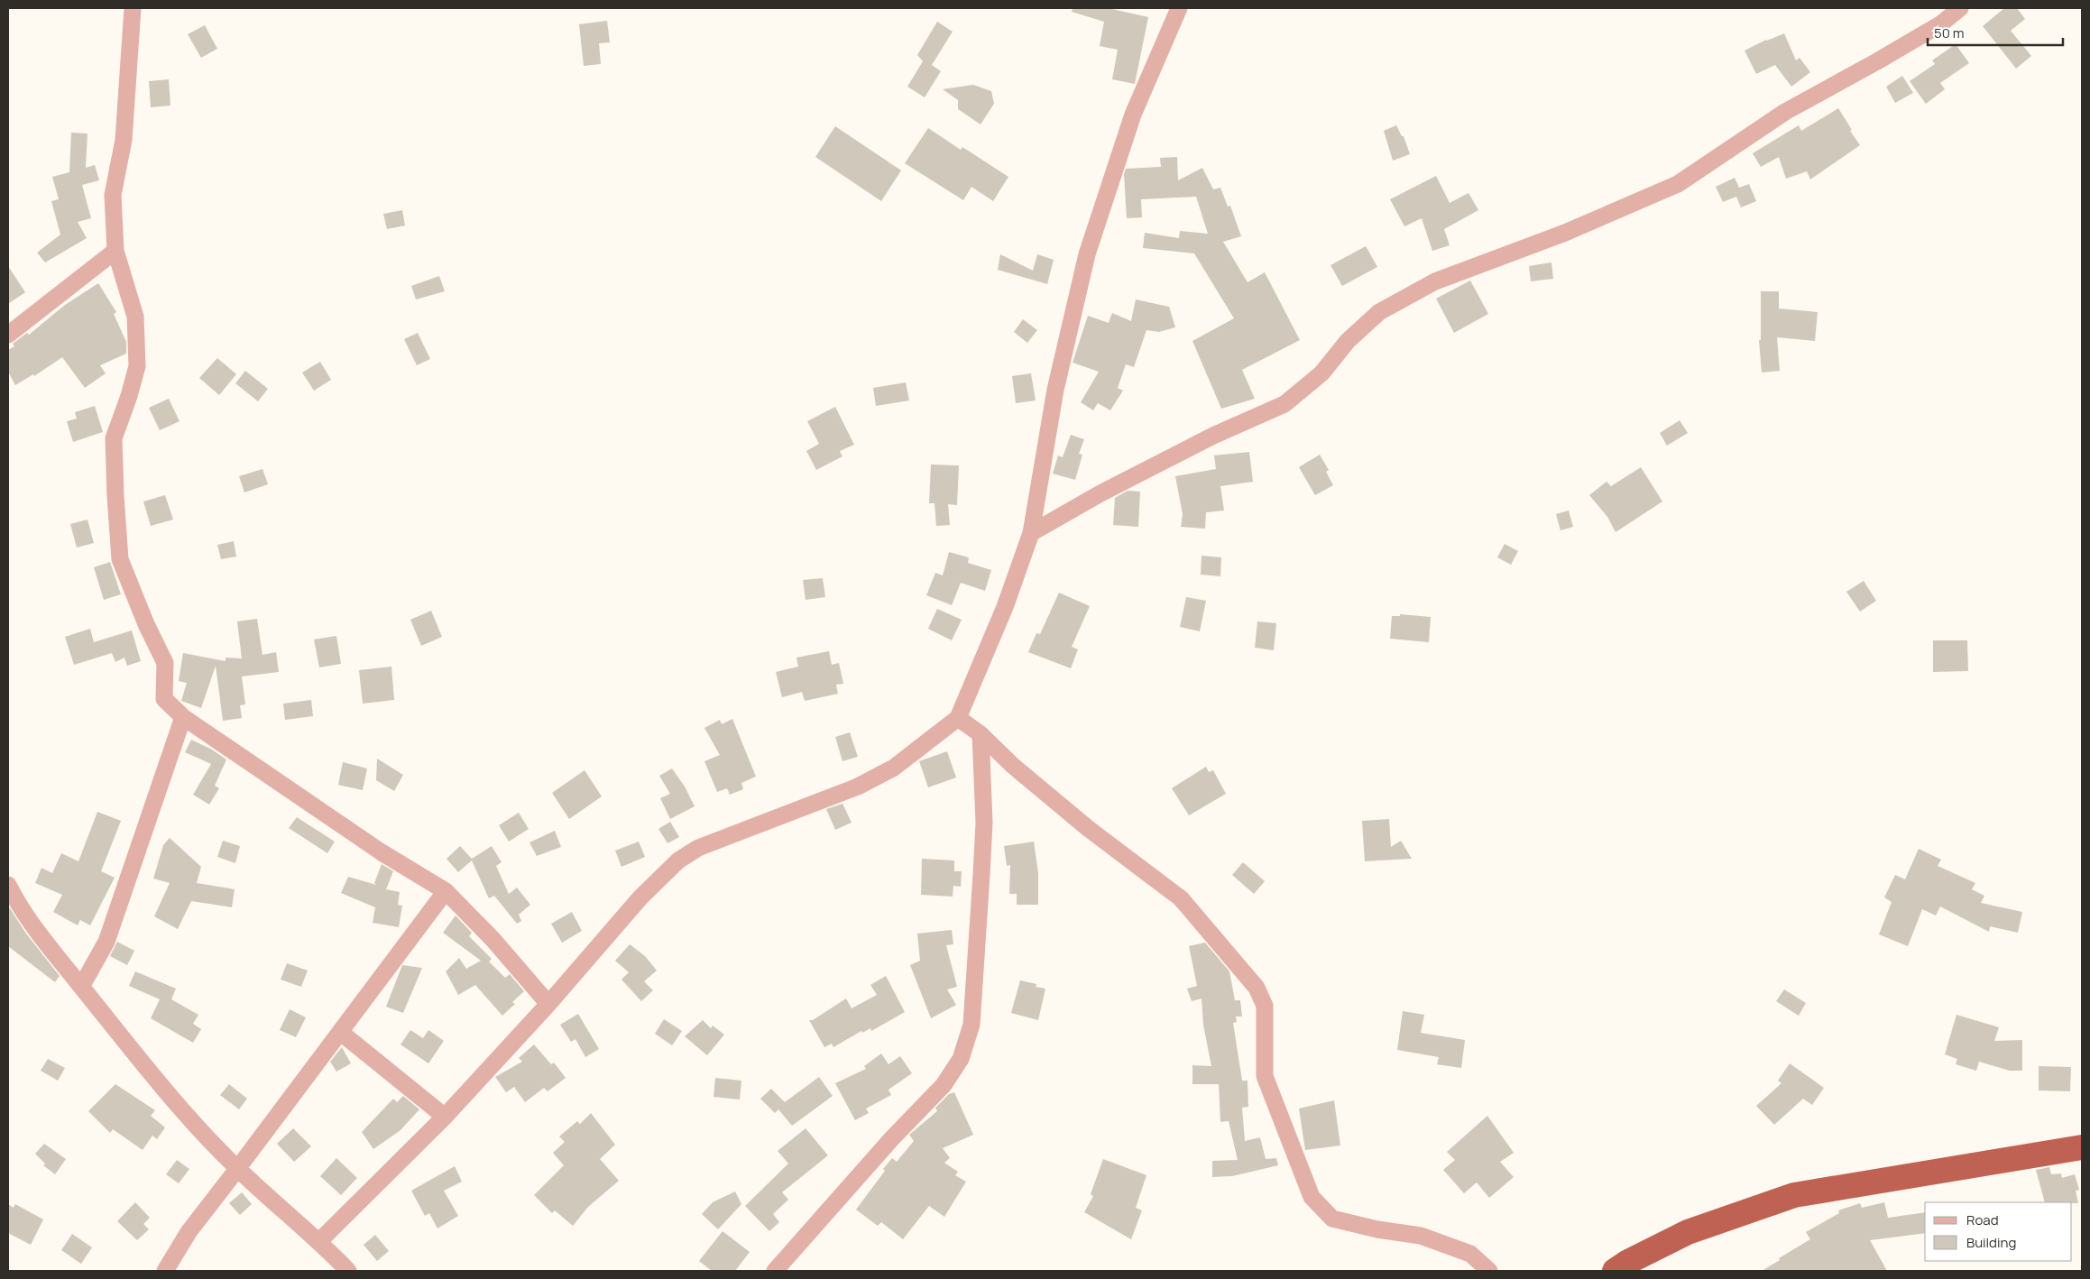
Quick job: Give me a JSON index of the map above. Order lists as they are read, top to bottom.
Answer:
{
  "legend": ["Road", "Building"],
  "scale_bar": "50 m"
}
